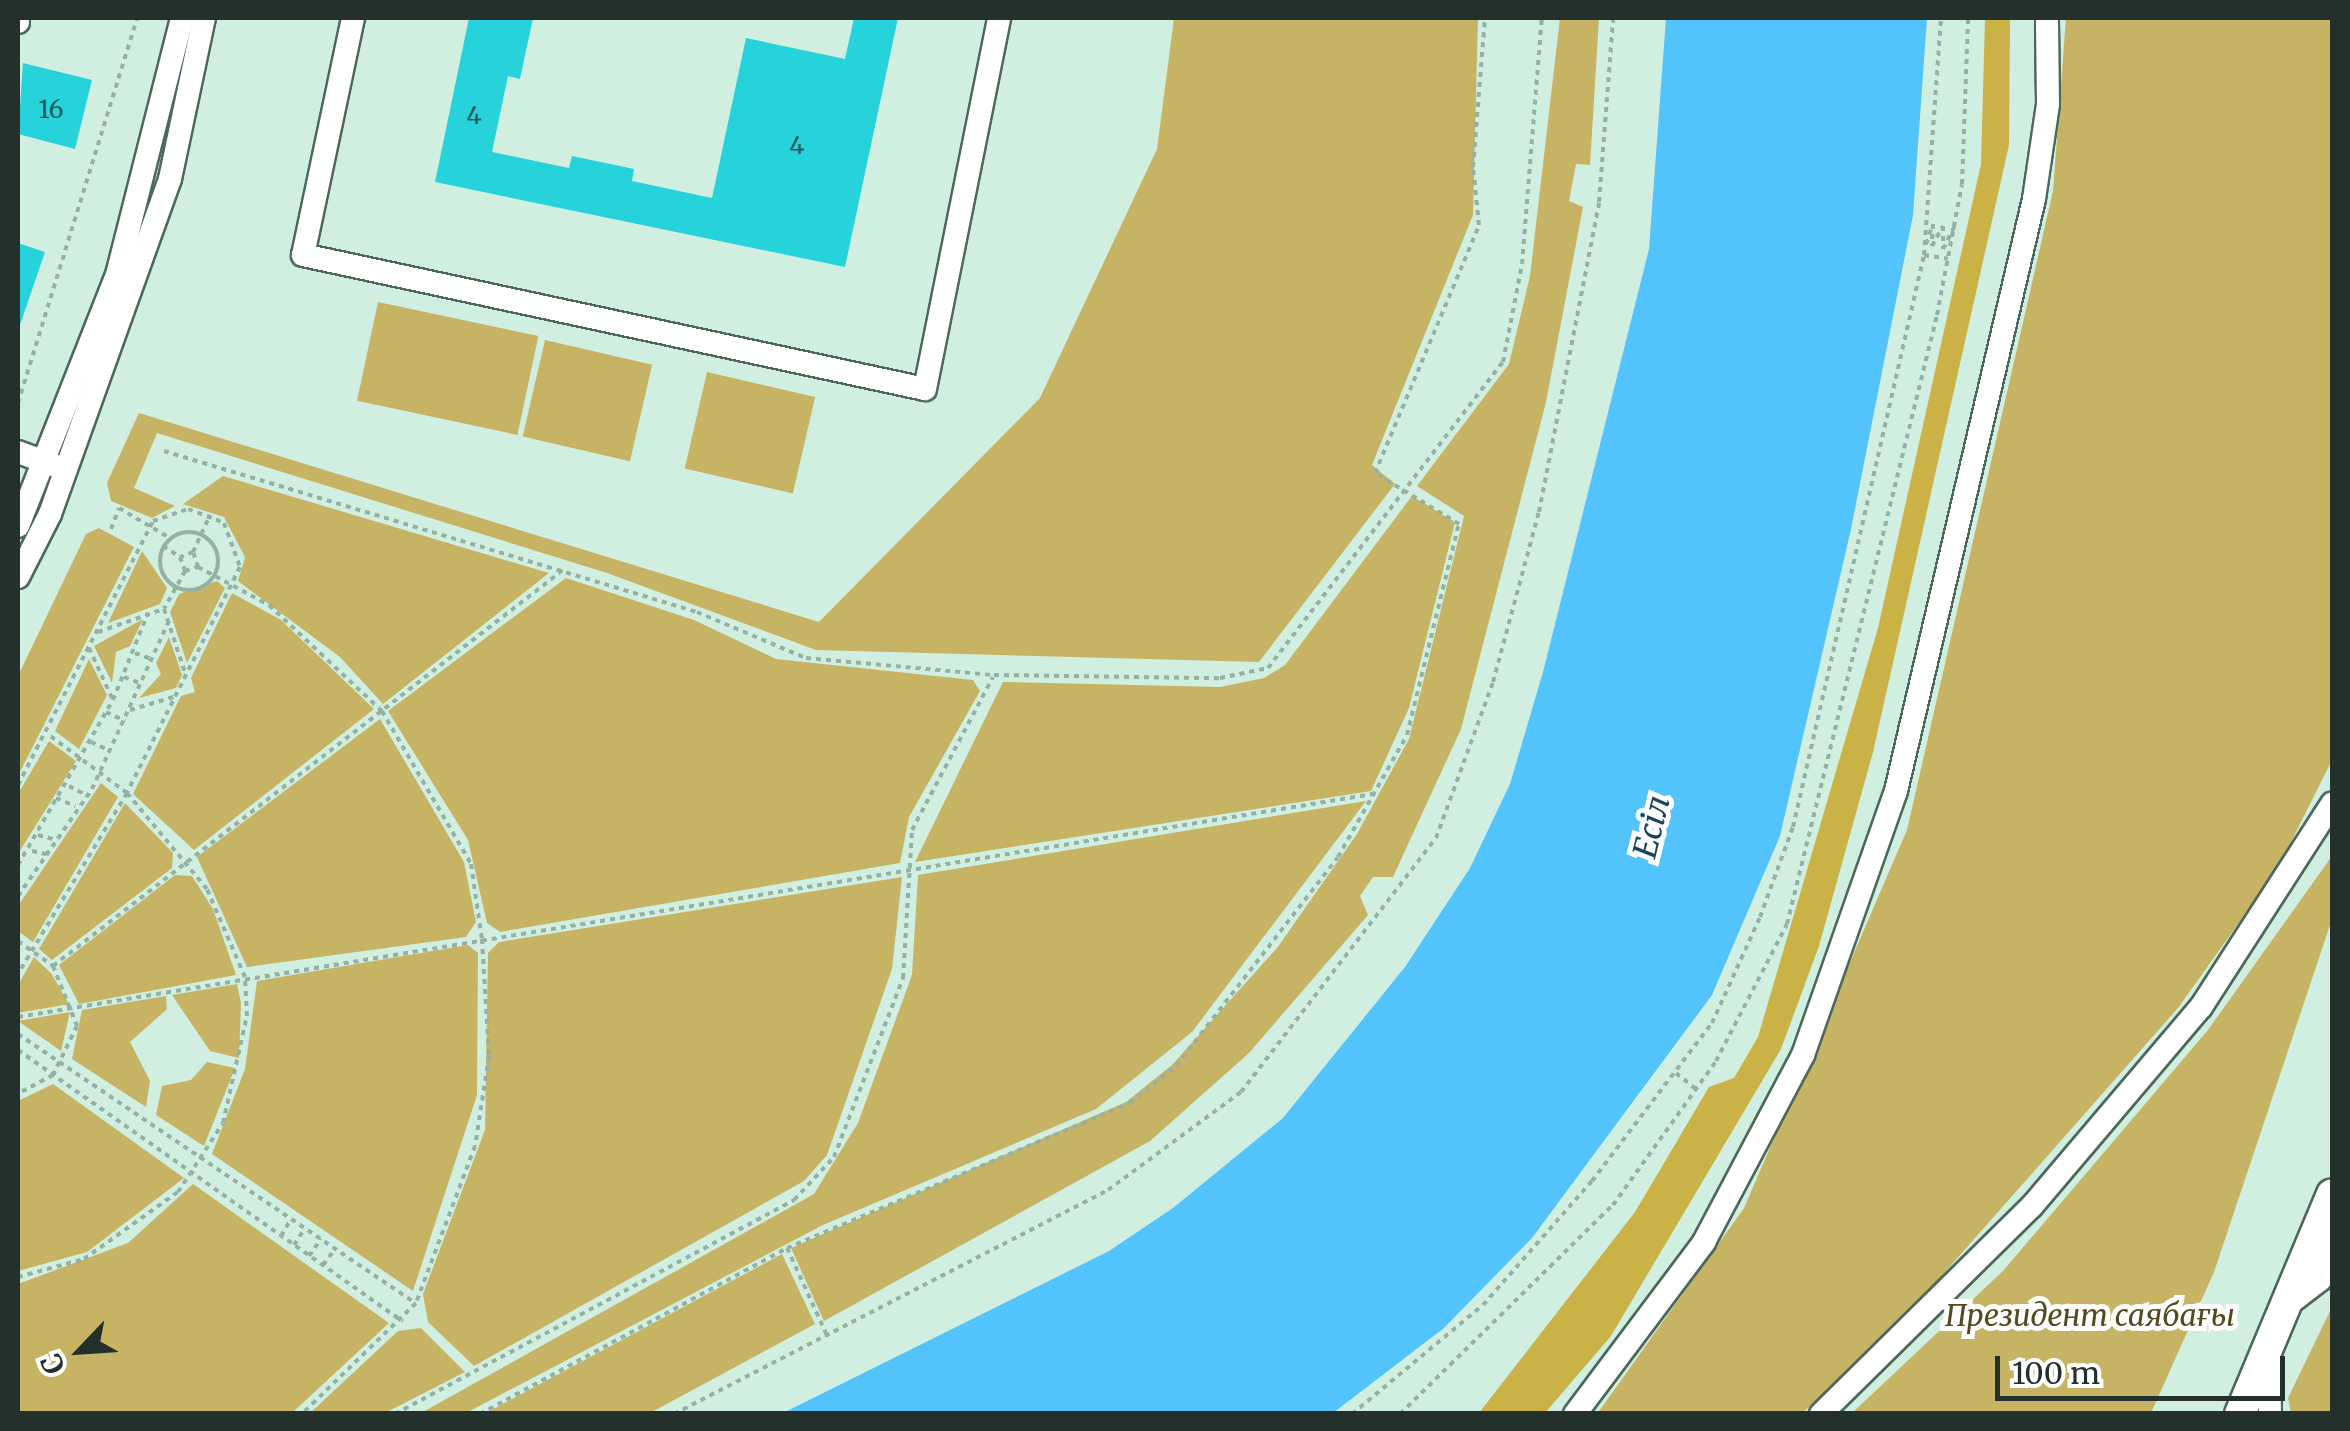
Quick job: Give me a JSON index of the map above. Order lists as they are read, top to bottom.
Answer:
{
  "water": ["Есіл"],
  "parks": ["Президент саябағы"],
  "house_numbers": ["16", "4", "4"],
  "scale_bar": "100 m",
  "north": "bottom left"
}
